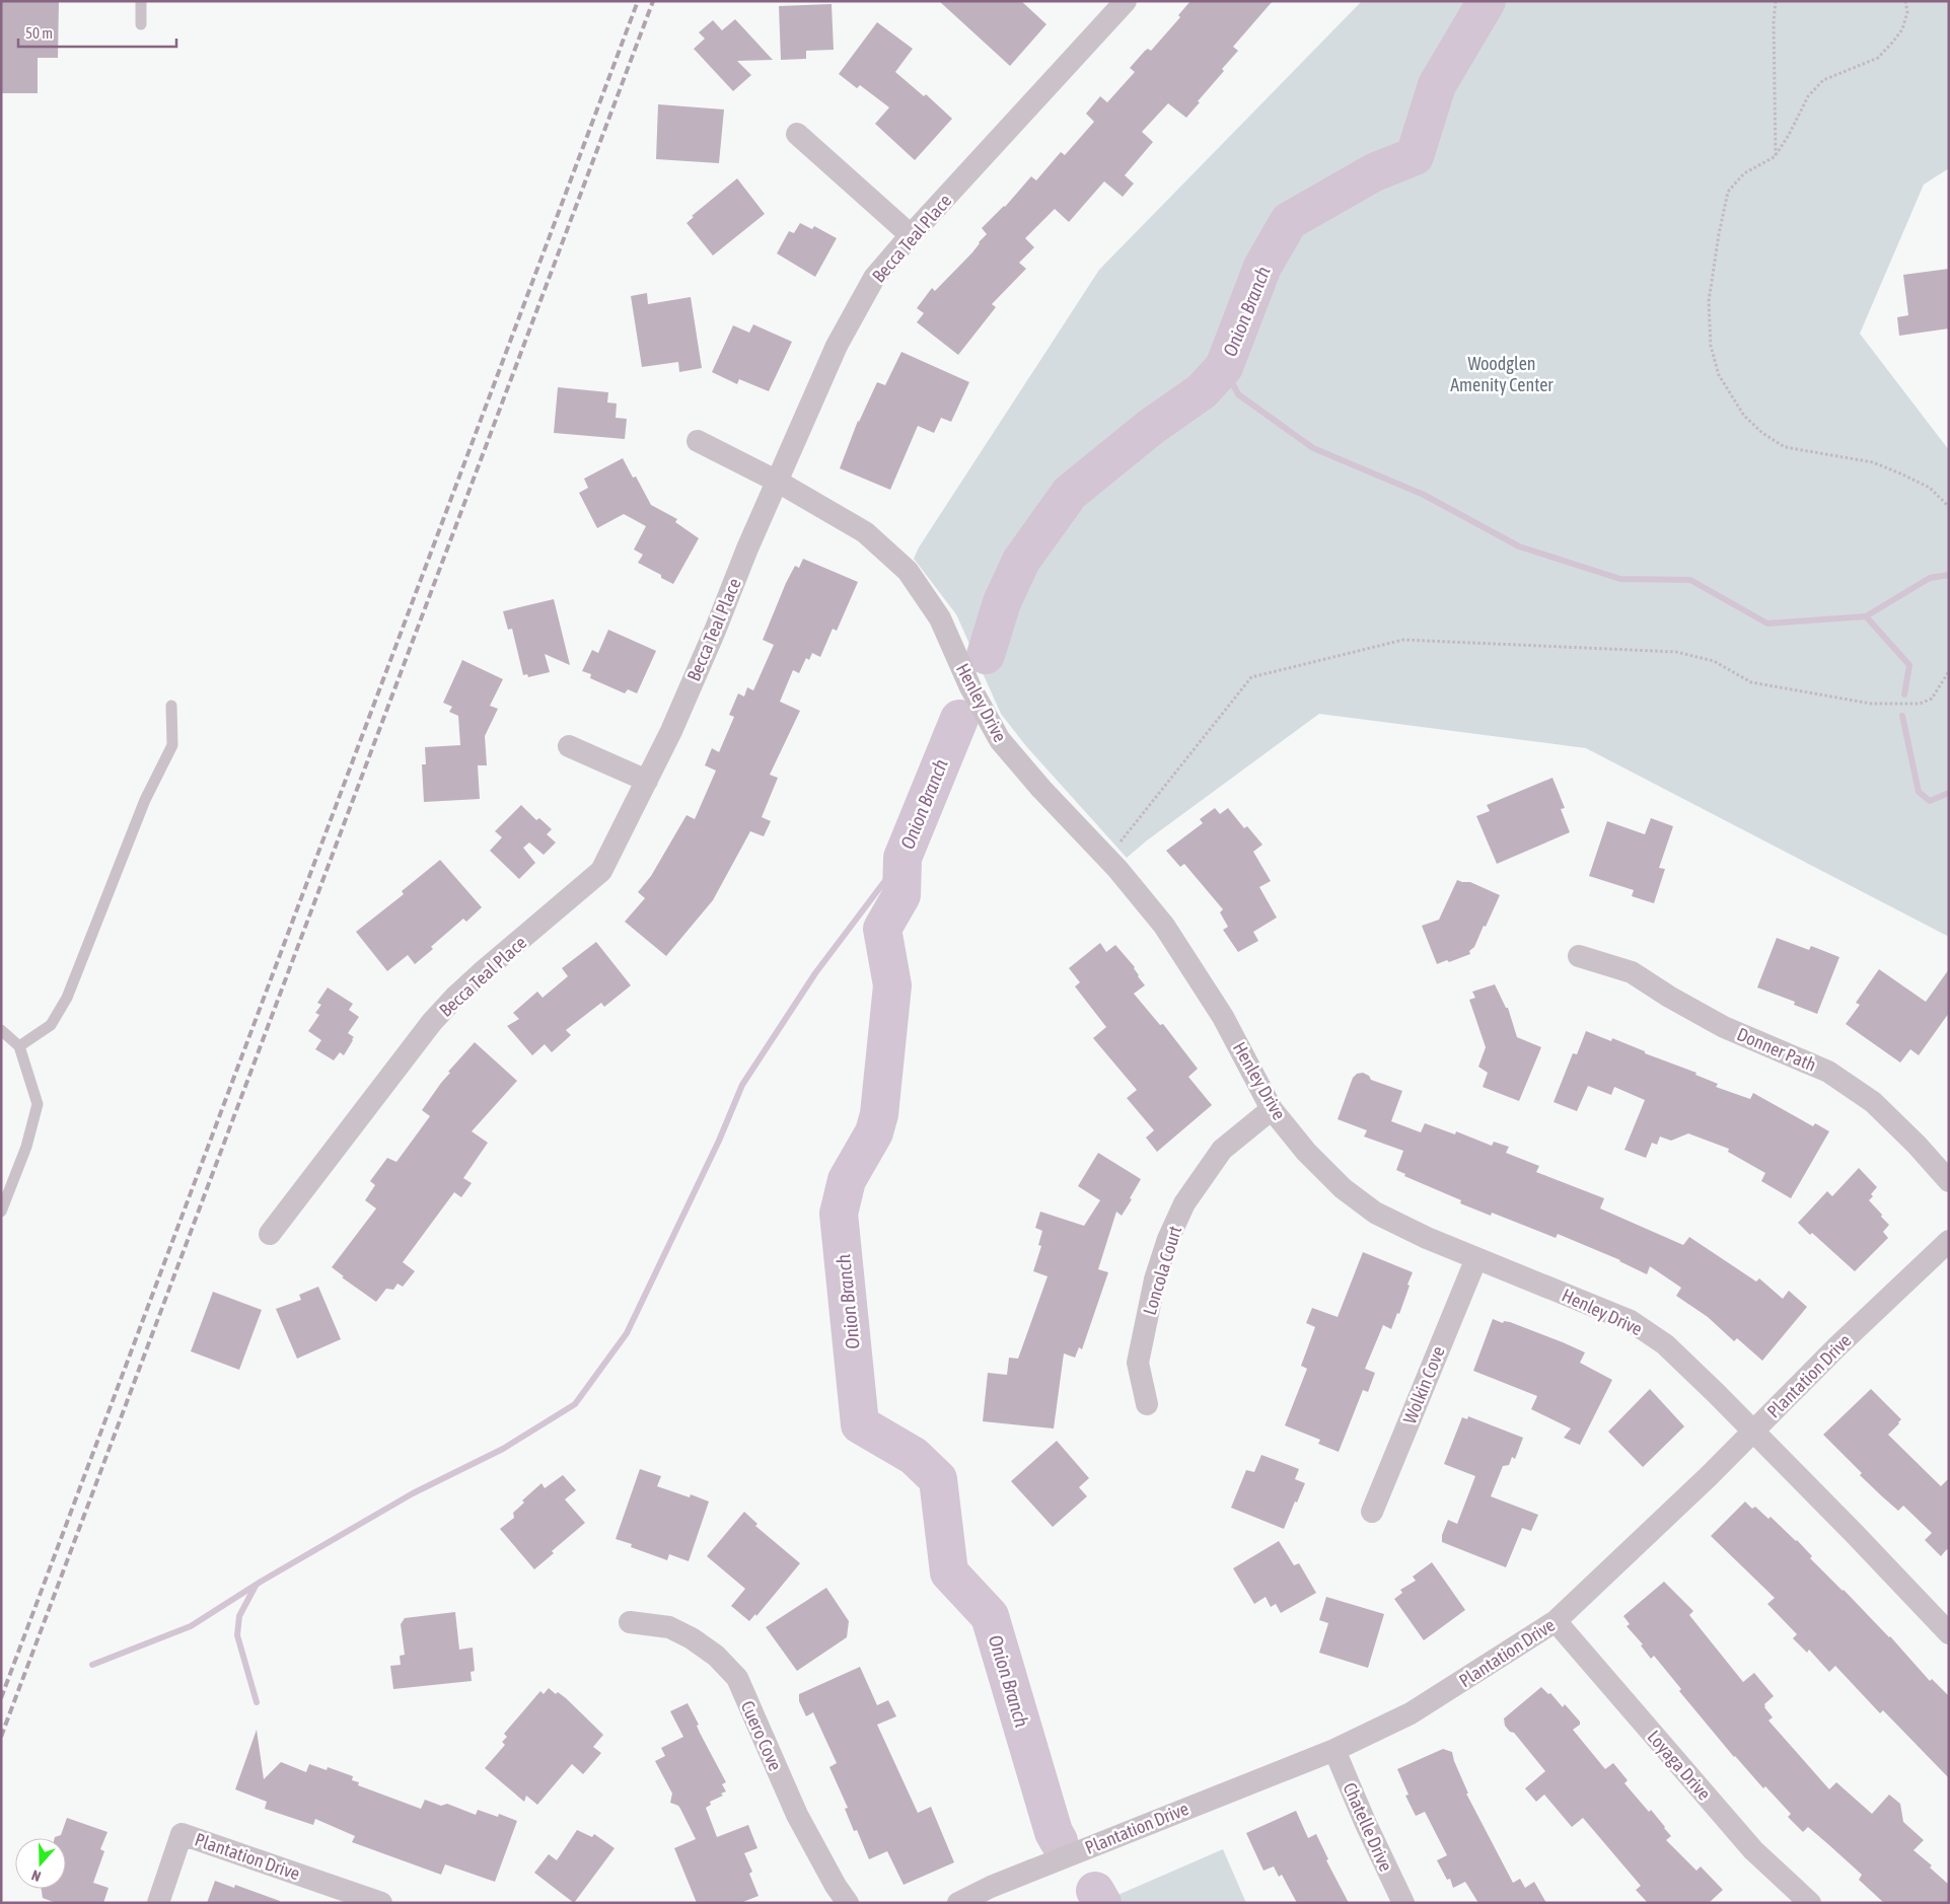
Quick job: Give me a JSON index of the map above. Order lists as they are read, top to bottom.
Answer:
{
  "streets": {
    "street": [
      "Becca Teal Place",
      "Henley Drive",
      "Donner Path",
      "Loncola Court",
      "Plantation Drive",
      "Wolkin Cove",
      "Cuero Cove",
      "Loyaga Drive",
      "Chatelle Drive"
    ]
  },
  "crossings": [
    ["Becca Teal Place", "Henley Drive"],
    ["Henley Drive", "Loncola Court"],
    ["Henley Drive", "Plantation Drive"],
    ["Henley Drive", "Wolkin Cove"],
    ["Plantation Drive", "Loyaga Drive"],
    ["Plantation Drive", "Chatelle Drive"]
  ],
  "water": ["Onion Branch"],
  "parks": ["Woodglen Amenity Center"],
  "scale_bar": "50 m",
  "north": "bottom"
}
